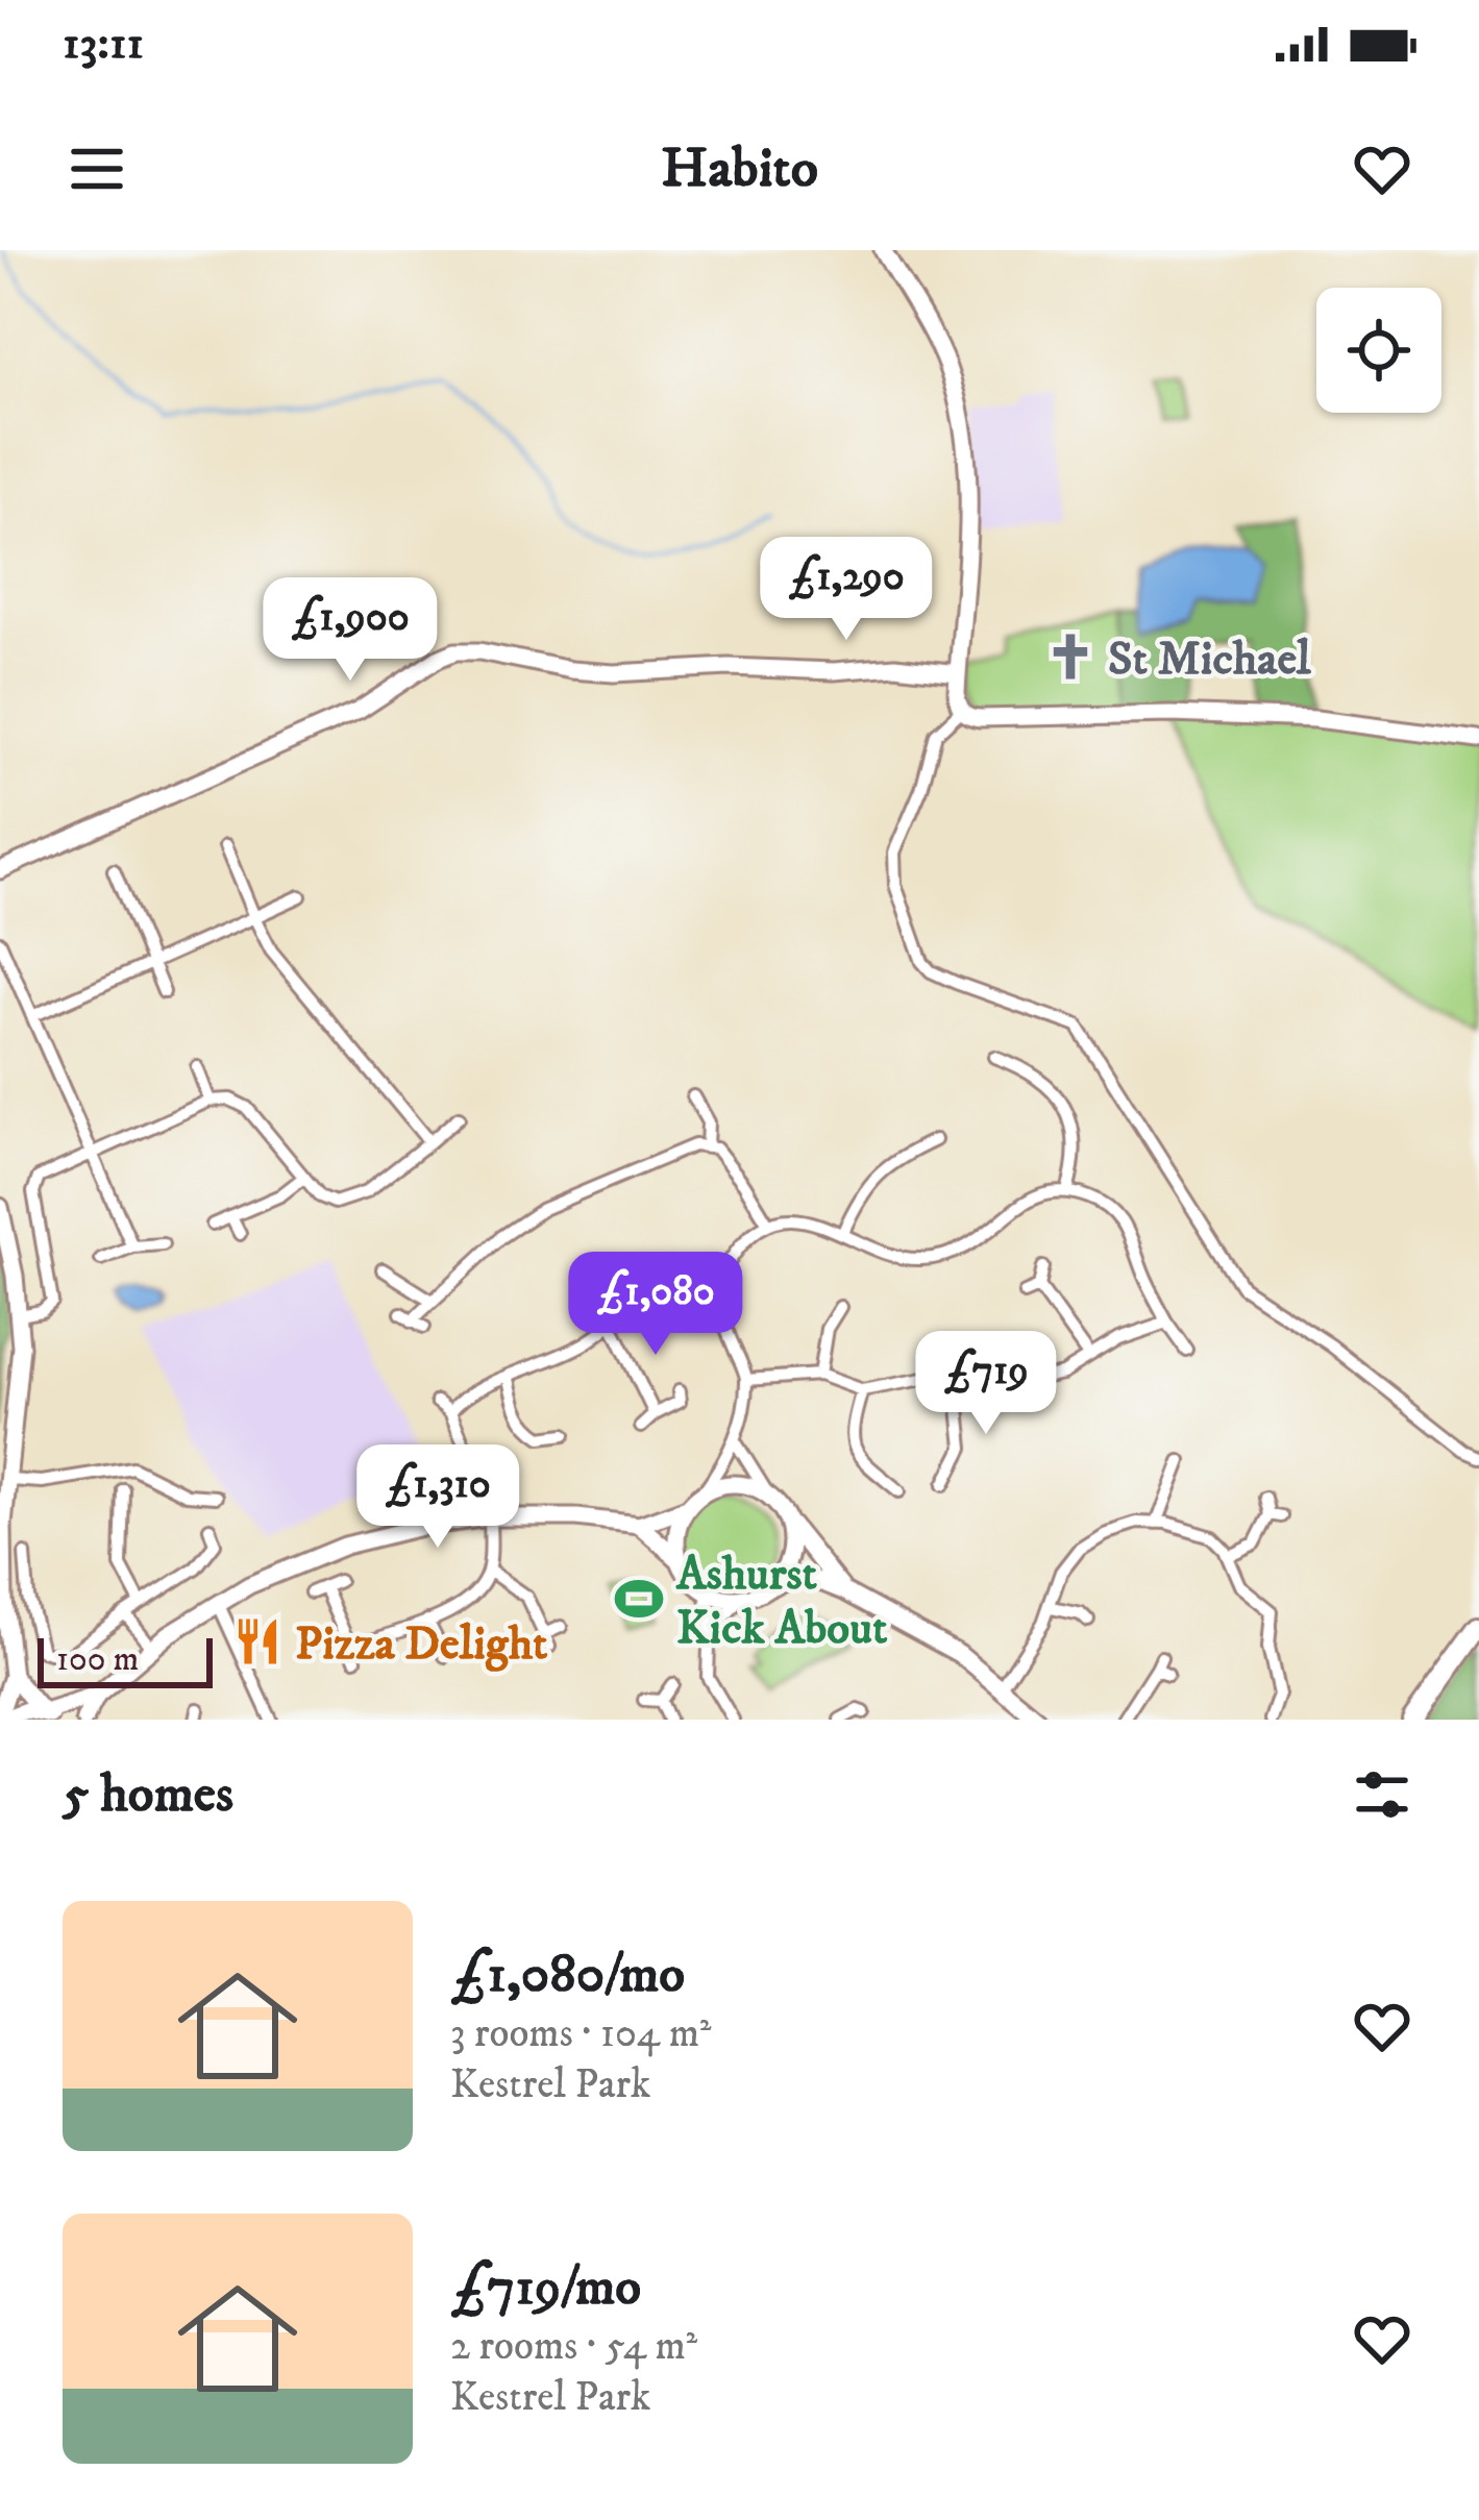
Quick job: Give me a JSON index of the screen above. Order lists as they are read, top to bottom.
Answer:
{
  "places": {
    "church": ["St Michael"],
    "sports": ["Ashurst Kick About"],
    "restaurant": ["Pizza Delight"]
  },
  "scale_bar": "100 m",
  "page": {
    "status": "13:11",
    "header": "Habito",
    "price": [
      "£1,290",
      "£1,900",
      "£1,080",
      "£719",
      "£1,310"
    ],
    "scale": "100 m",
    "heading": "5 homes",
    "list": [
      {
        "name": "£1,080/mo",
        "note": "3 rooms · 104 m² · Kestrel Park"
      },
      {
        "name": "£719/mo",
        "note": "2 rooms · 54 m² · Kestrel Park"
      }
    ]
  }
}
